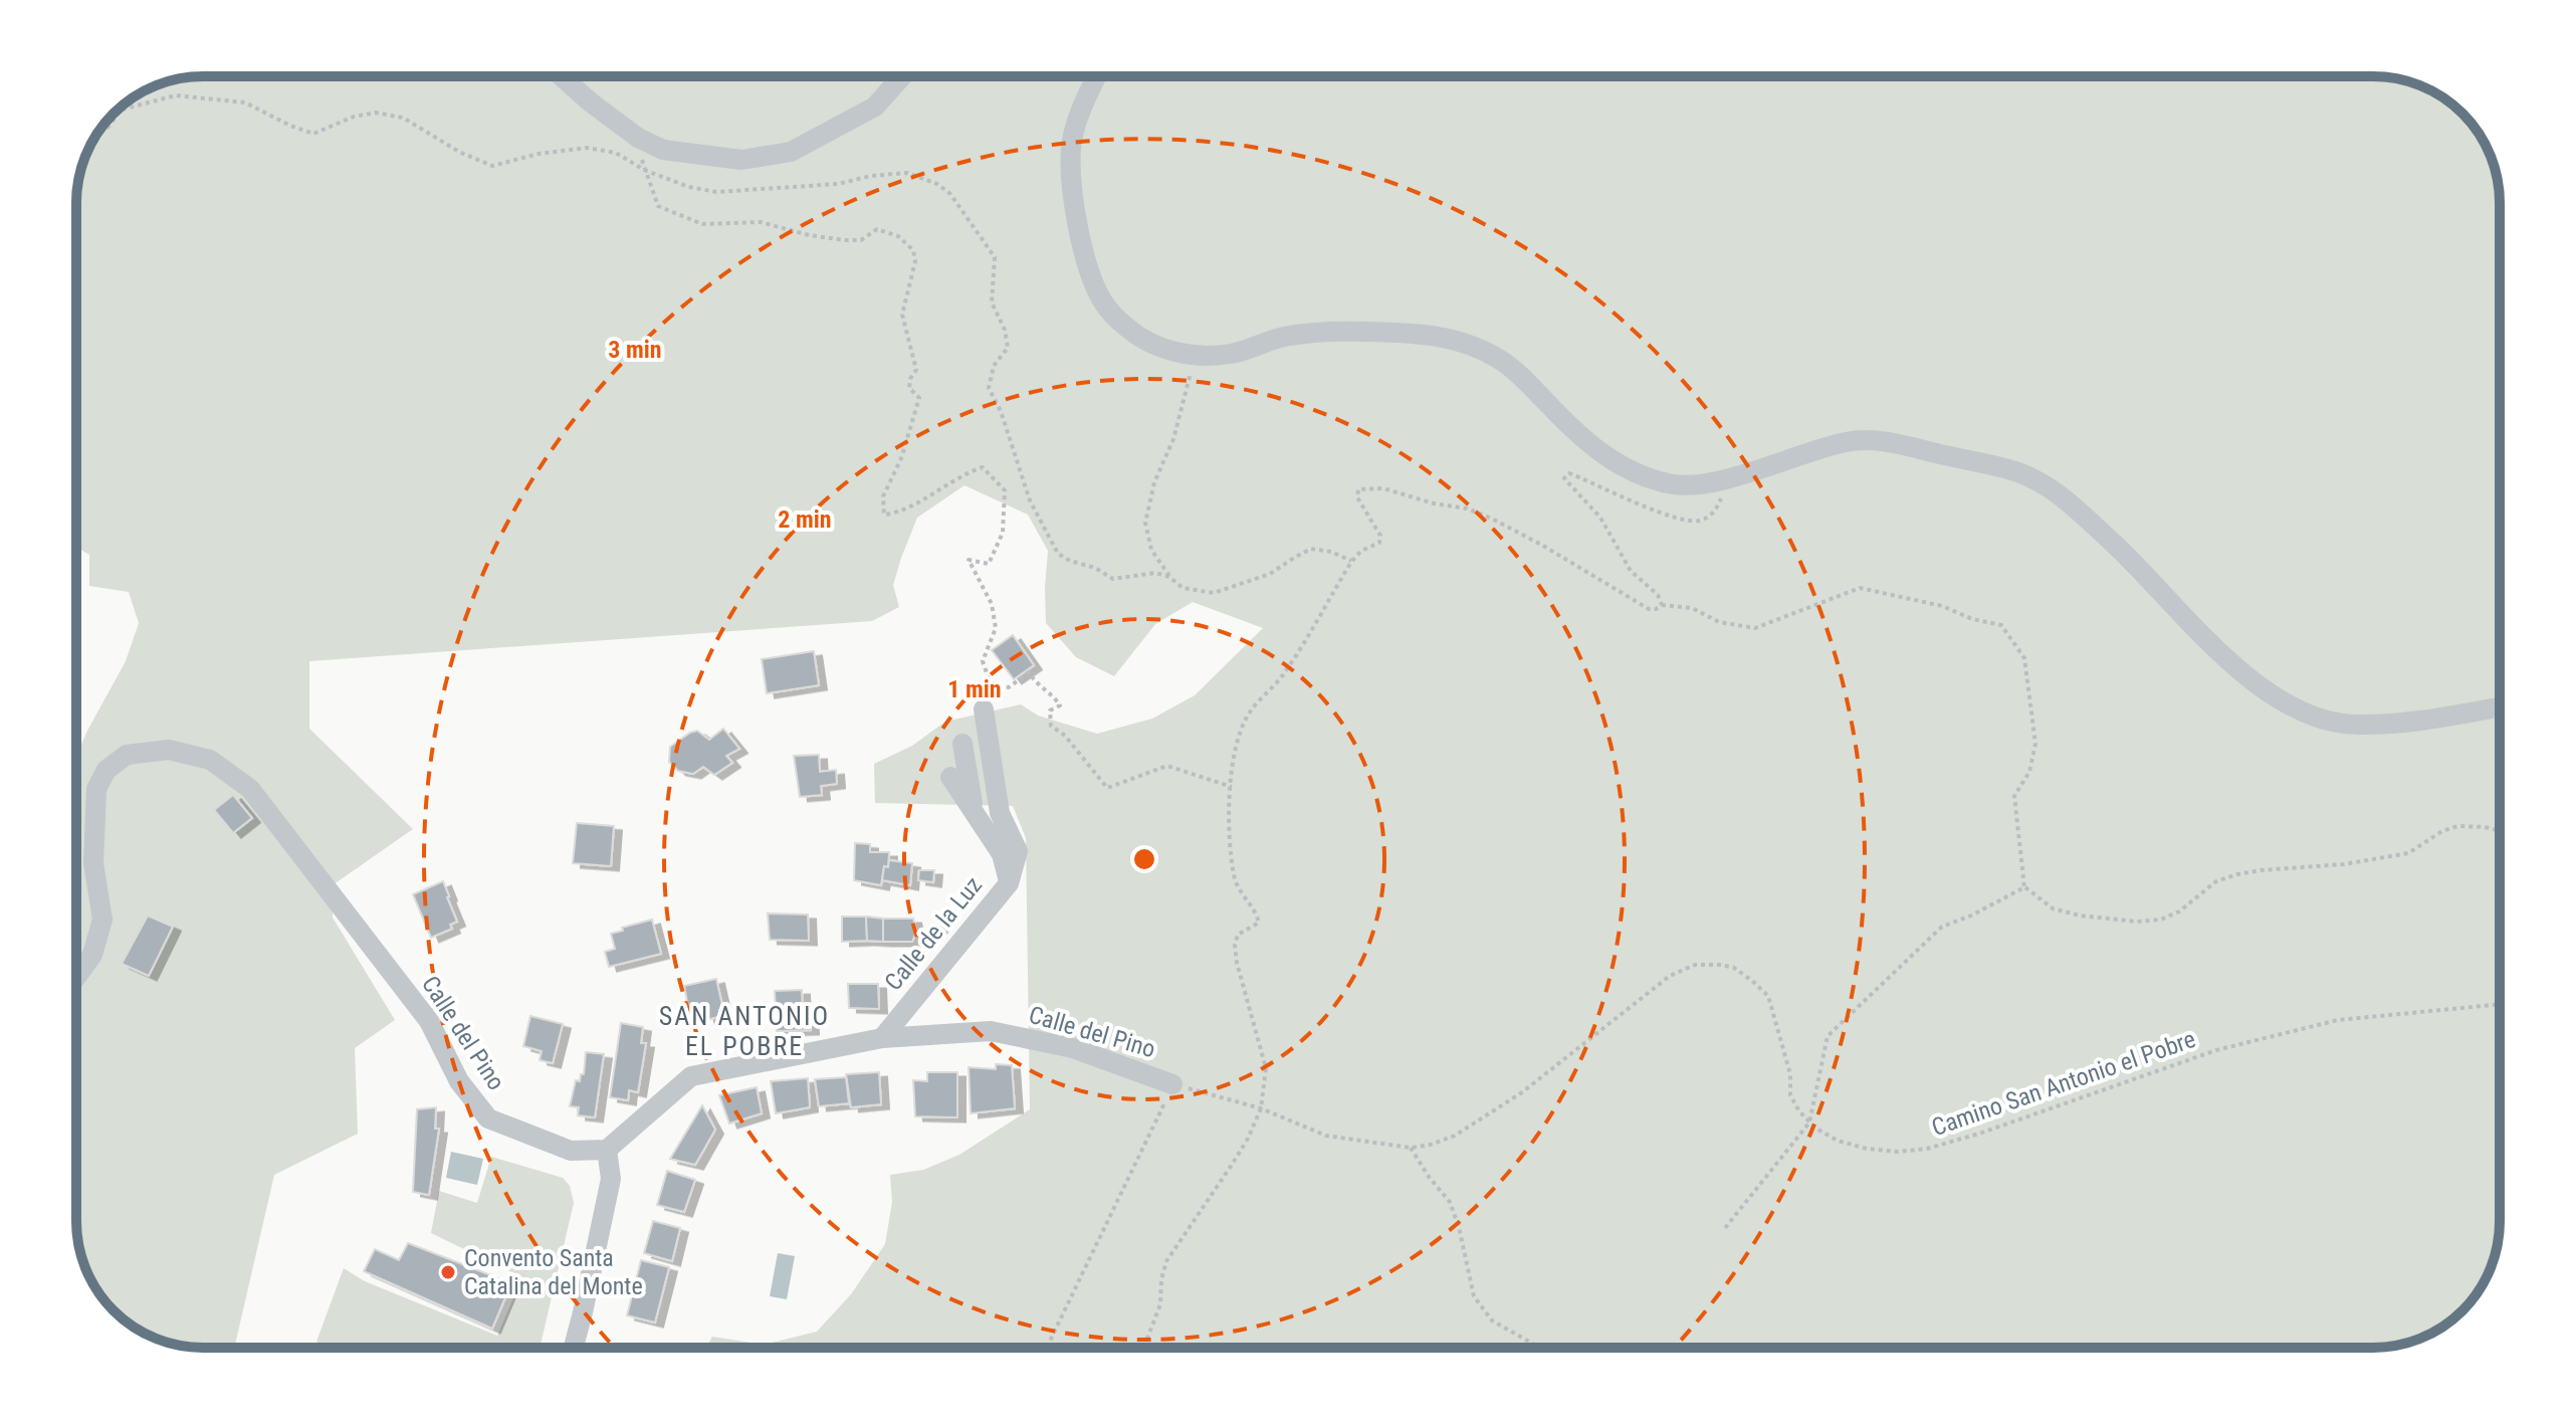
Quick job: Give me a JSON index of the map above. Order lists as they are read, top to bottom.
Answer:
{
  "streets": {
    "street": ["Calle de la Luz", "Calle del Pino"],
    "path": ["Camino San Antonio el Pobre"]
  },
  "crossings": [
    ["Calle de la Luz", "Calle del Pino"]
  ],
  "districts": ["SAN ANTONIO EL POBRE"],
  "places": ["Convento Santa Catalina del Monte"],
  "rings": ["3 min", "2 min", "1 min"]
}
